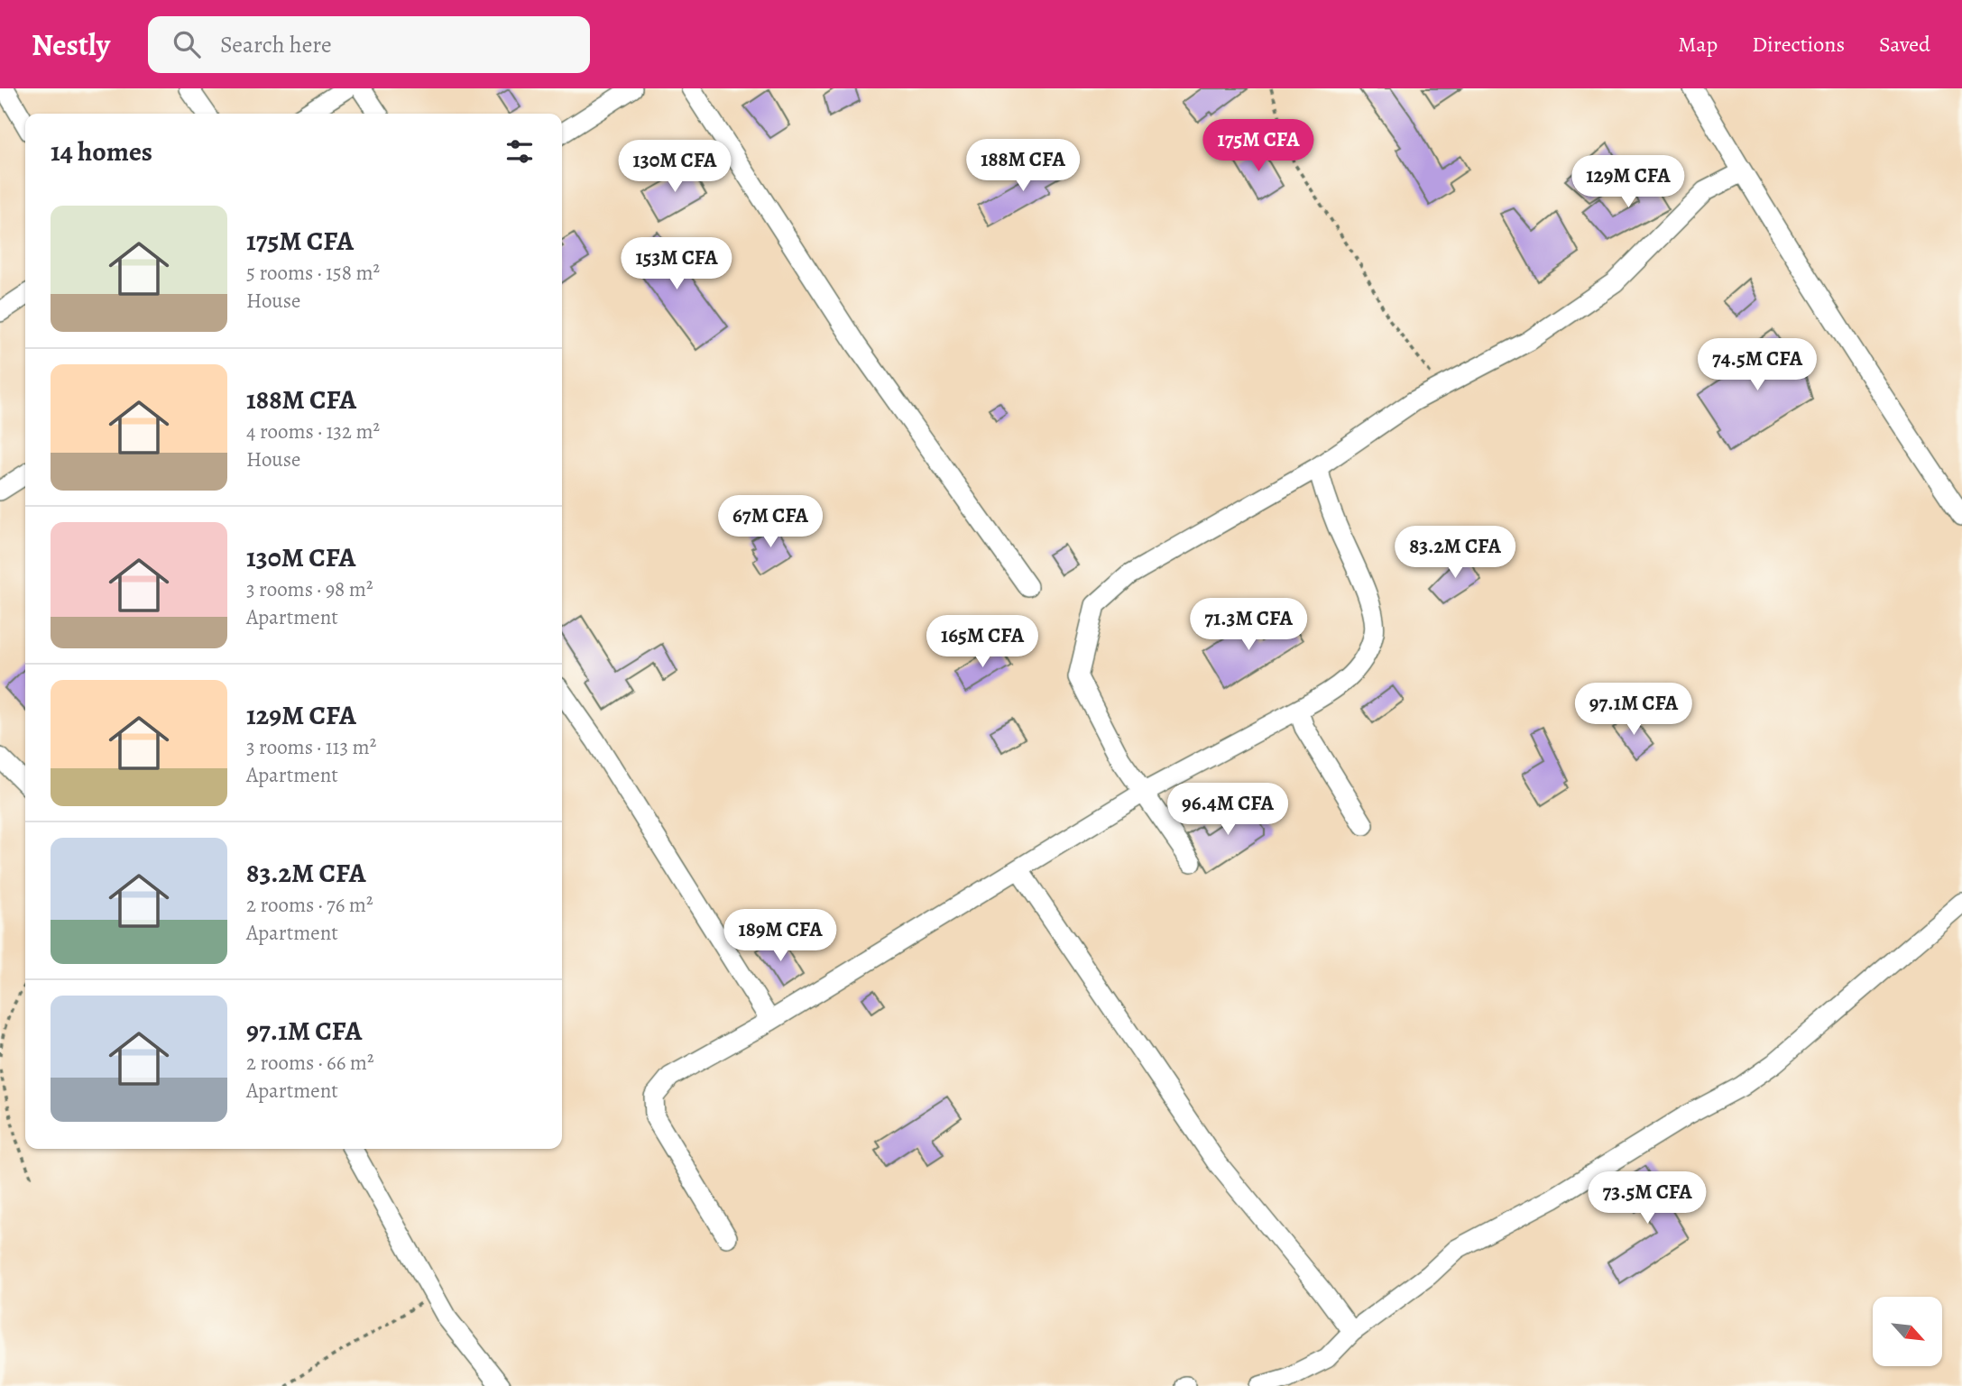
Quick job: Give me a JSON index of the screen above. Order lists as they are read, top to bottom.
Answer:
{
  "north": "bottom right",
  "page": {
    "header": "Nestly",
    "search": "Search here",
    "nav": ["Map", "Directions", "Saved"],
    "heading": "14 homes",
    "price": [
      "175M CFA",
      "188M CFA",
      "130M CFA",
      "129M CFA",
      "153M CFA",
      "74.5M CFA",
      "67M CFA",
      "83.2M CFA",
      "71.3M CFA",
      "165M CFA",
      "97.1M CFA",
      "96.4M CFA",
      "189M CFA",
      "73.5M CFA"
    ],
    "list": [
      {
        "name": "175M CFA",
        "note": "5 rooms · 158 m² · House"
      },
      {
        "name": "188M CFA",
        "note": "4 rooms · 132 m² · House"
      },
      {
        "name": "130M CFA",
        "note": "3 rooms · 98 m² · Apartment"
      },
      {
        "name": "129M CFA",
        "note": "3 rooms · 113 m² · Apartment"
      },
      {
        "name": "83.2M CFA",
        "note": "2 rooms · 76 m² · Apartment"
      },
      {
        "name": "97.1M CFA",
        "note": "2 rooms · 66 m² · Apartment"
      }
    ]
  }
}
